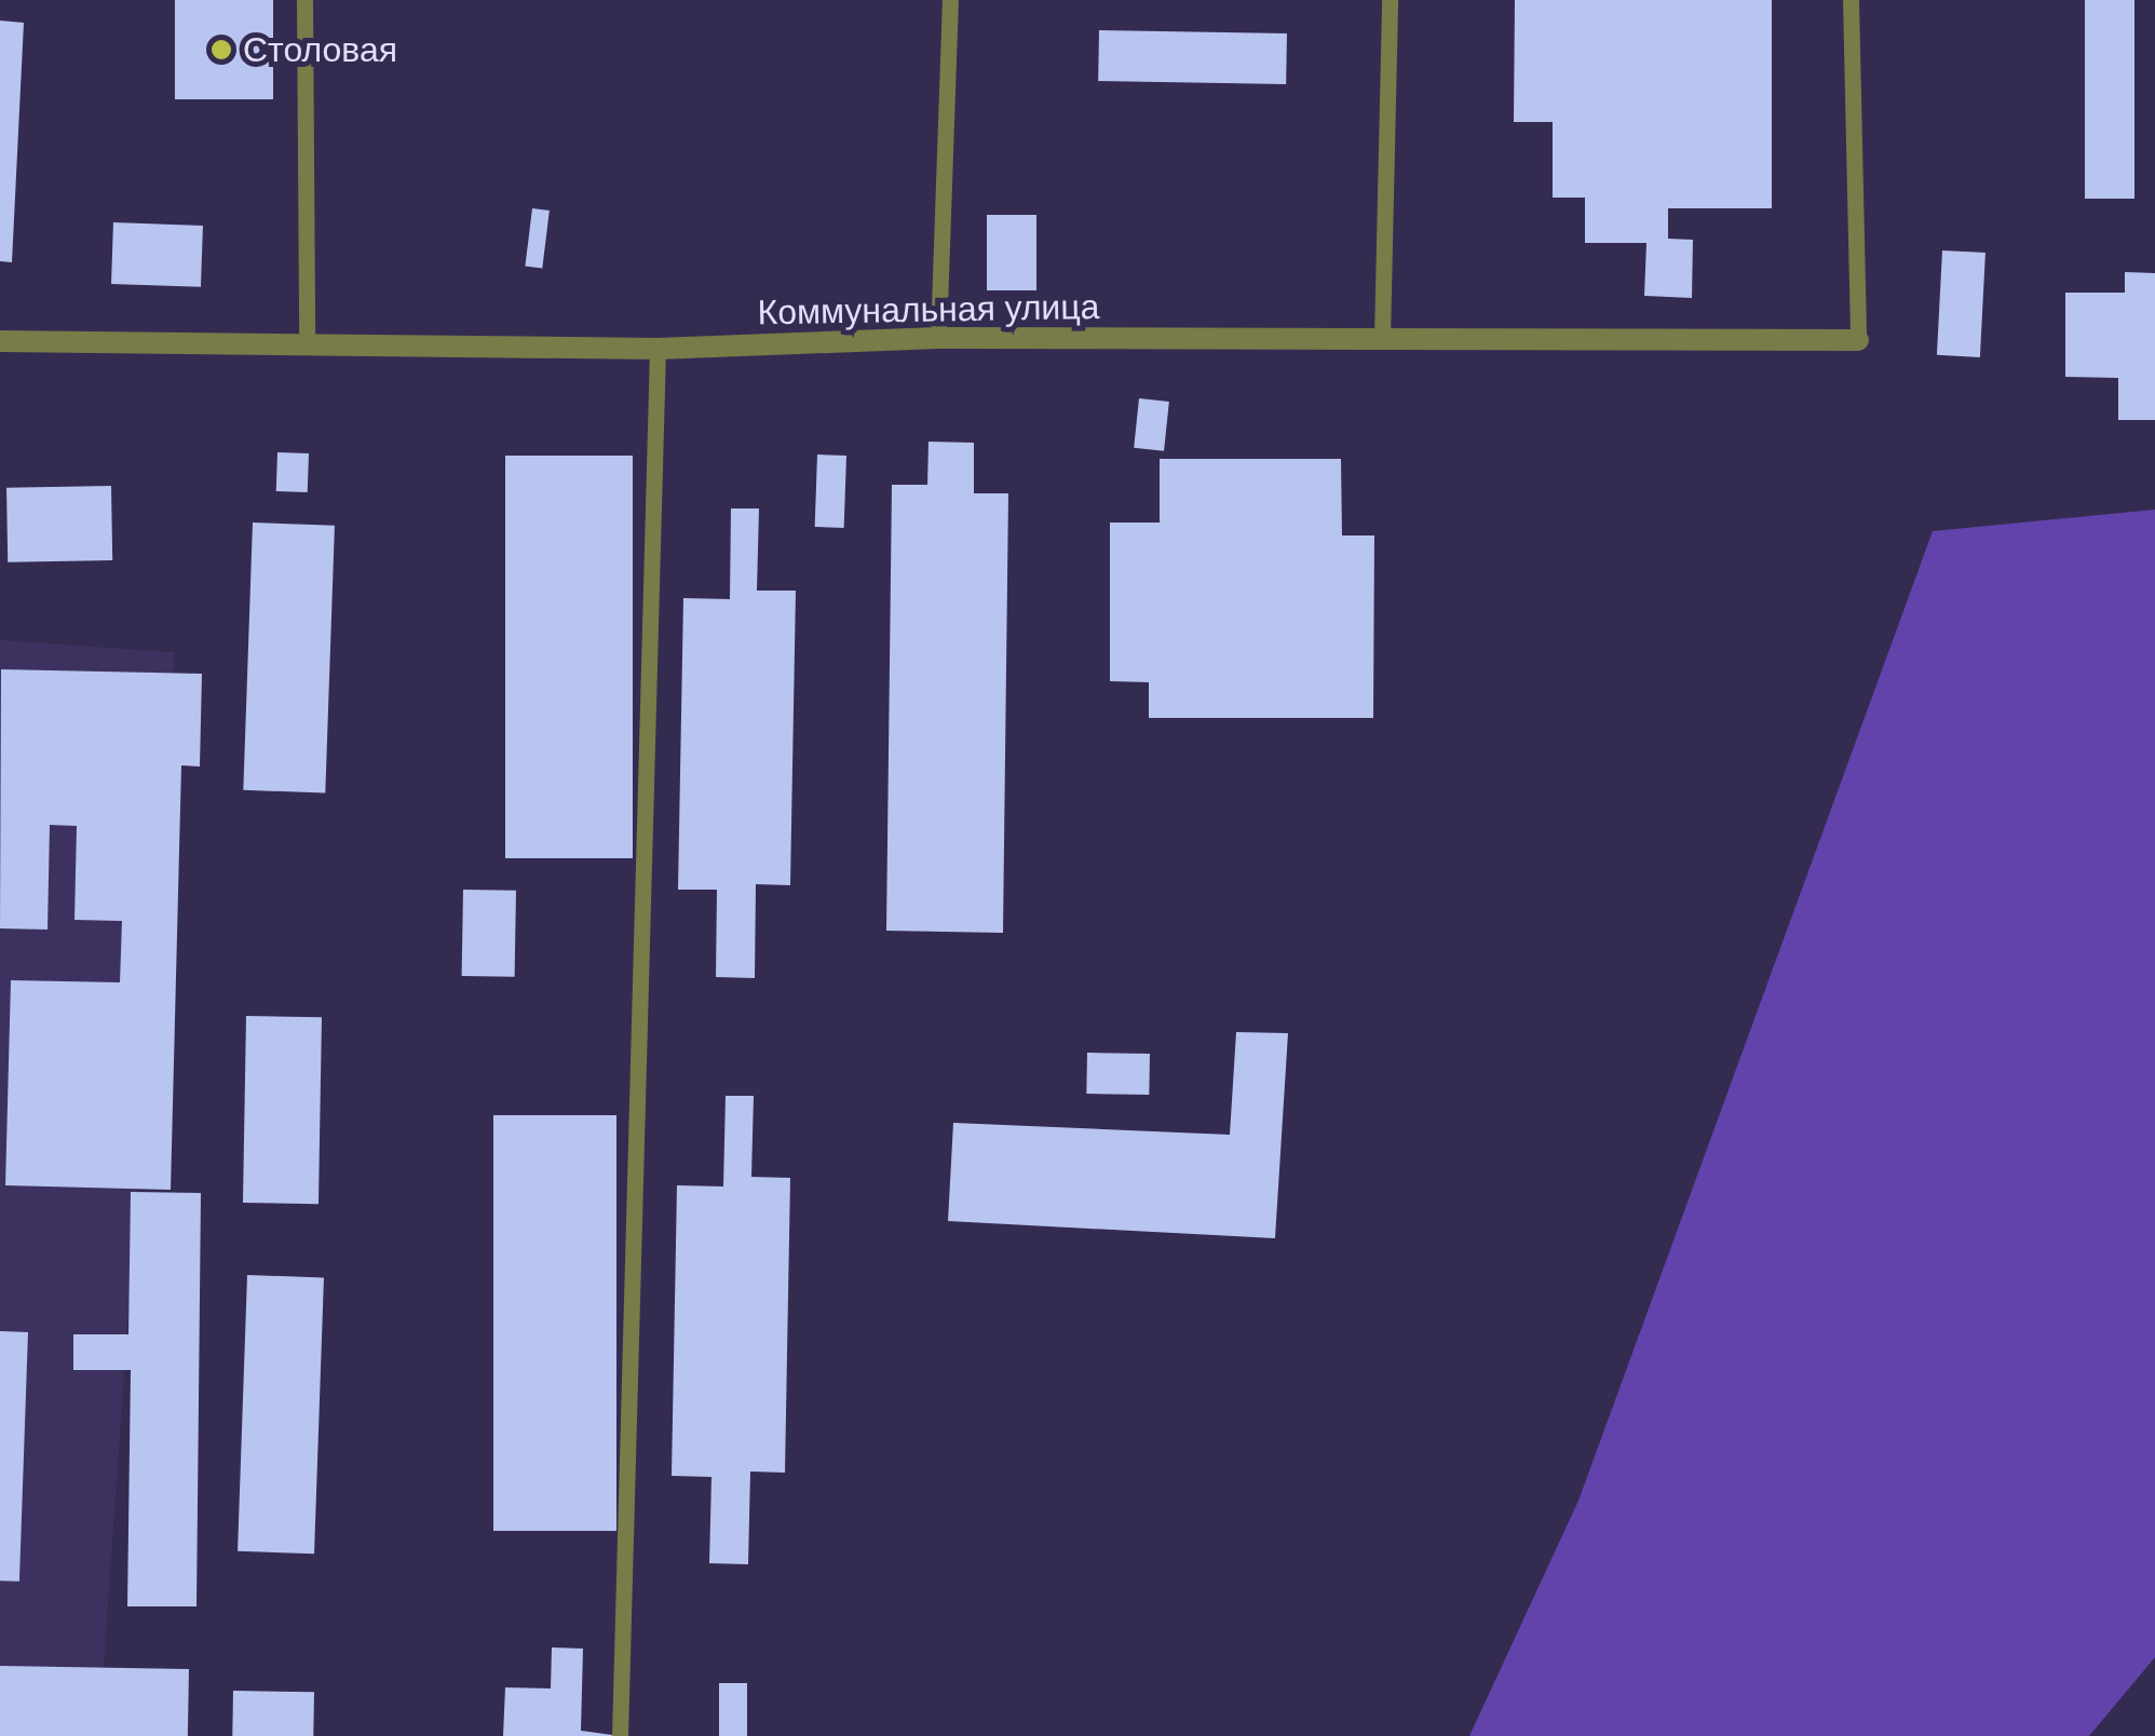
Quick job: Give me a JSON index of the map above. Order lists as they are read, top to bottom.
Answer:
{
  "streets": {
    "street": ["Коммунальная улица"]
  },
  "places": ["Столовая"]
}
